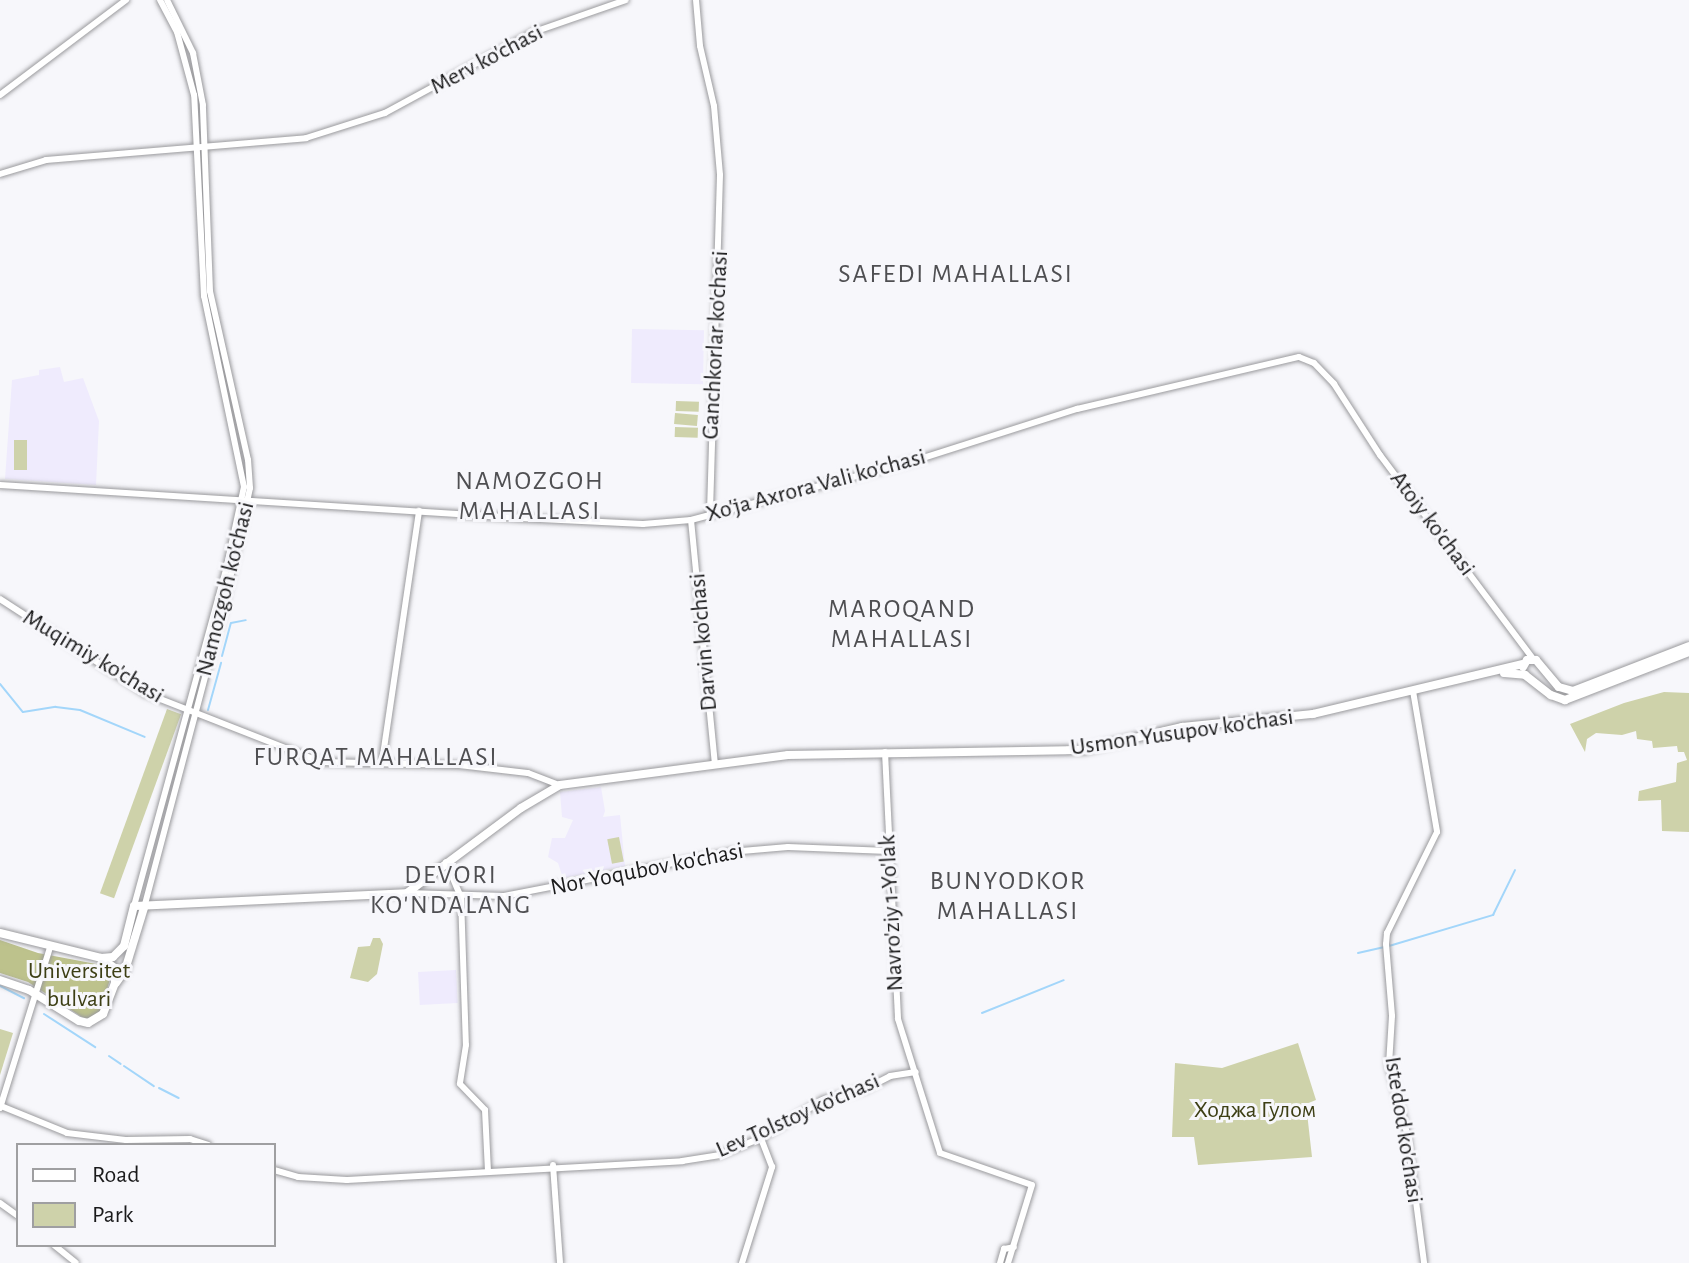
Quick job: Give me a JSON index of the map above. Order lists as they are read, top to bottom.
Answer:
{
  "streets": {
    "main road": ["Namozgoh ko'chasi", "Usmon Yusupov ko'chasi"],
    "street": [
      "Merv ko'chasi",
      "Ganchkorlar ko'chasi",
      "Xo'ja Axrora Vali ko'chasi",
      "Atoiy ko'chasi",
      "Darvin ko'chasi",
      "Muqimiy ko'chasi",
      "Nor Yoqubov ko'chasi",
      "Navro'ziy 1-Yo'lak",
      "Lev Tolstoy ko'chasi",
      "Iste'dod ko'chasi"
    ]
  },
  "crossings": [
    ["Merv ko'chasi", "Namozgoh ko'chasi"],
    ["Ganchkorlar ko'chasi", "Xo'ja Axrora Vali ko'chasi"],
    ["Xo'ja Axrora Vali ko'chasi", "Atoiy ko'chasi"],
    ["Xo'ja Axrora Vali ko'chasi", "Namozgoh ko'chasi"],
    ["Xo'ja Axrora Vali ko'chasi", "Darvin ko'chasi"],
    ["Atoiy ko'chasi", "Usmon Yusupov ko'chasi"],
    ["Namozgoh ko'chasi", "Muqimiy ko'chasi"],
    ["Darvin ko'chasi", "Usmon Yusupov ko'chasi"],
    ["Muqimiy ko'chasi", "Usmon Yusupov ko'chasi"],
    ["Usmon Yusupov ko'chasi", "Navro'ziy 1-Yo'lak"],
    ["Usmon Yusupov ko'chasi", "Iste'dod ko'chasi"],
    ["Nor Yoqubov ko'chasi", "Navro'ziy 1-Yo'lak"],
    ["Navro'ziy 1-Yo'lak", "Lev Tolstoy ko'chasi"]
  ],
  "districts": [
    "SAFEDI MAHALLASI",
    "NAMOZGOH MAHALLASI",
    "MAROQAND MAHALLASI",
    "FURQAT MAHALLASI",
    "DEVORI KO'NDALANG",
    "BUNYODKOR MAHALLASI"
  ],
  "parks": ["Universitet bulvari", "Ходжа Гулом"],
  "legend": ["Road", "Park"]
}
